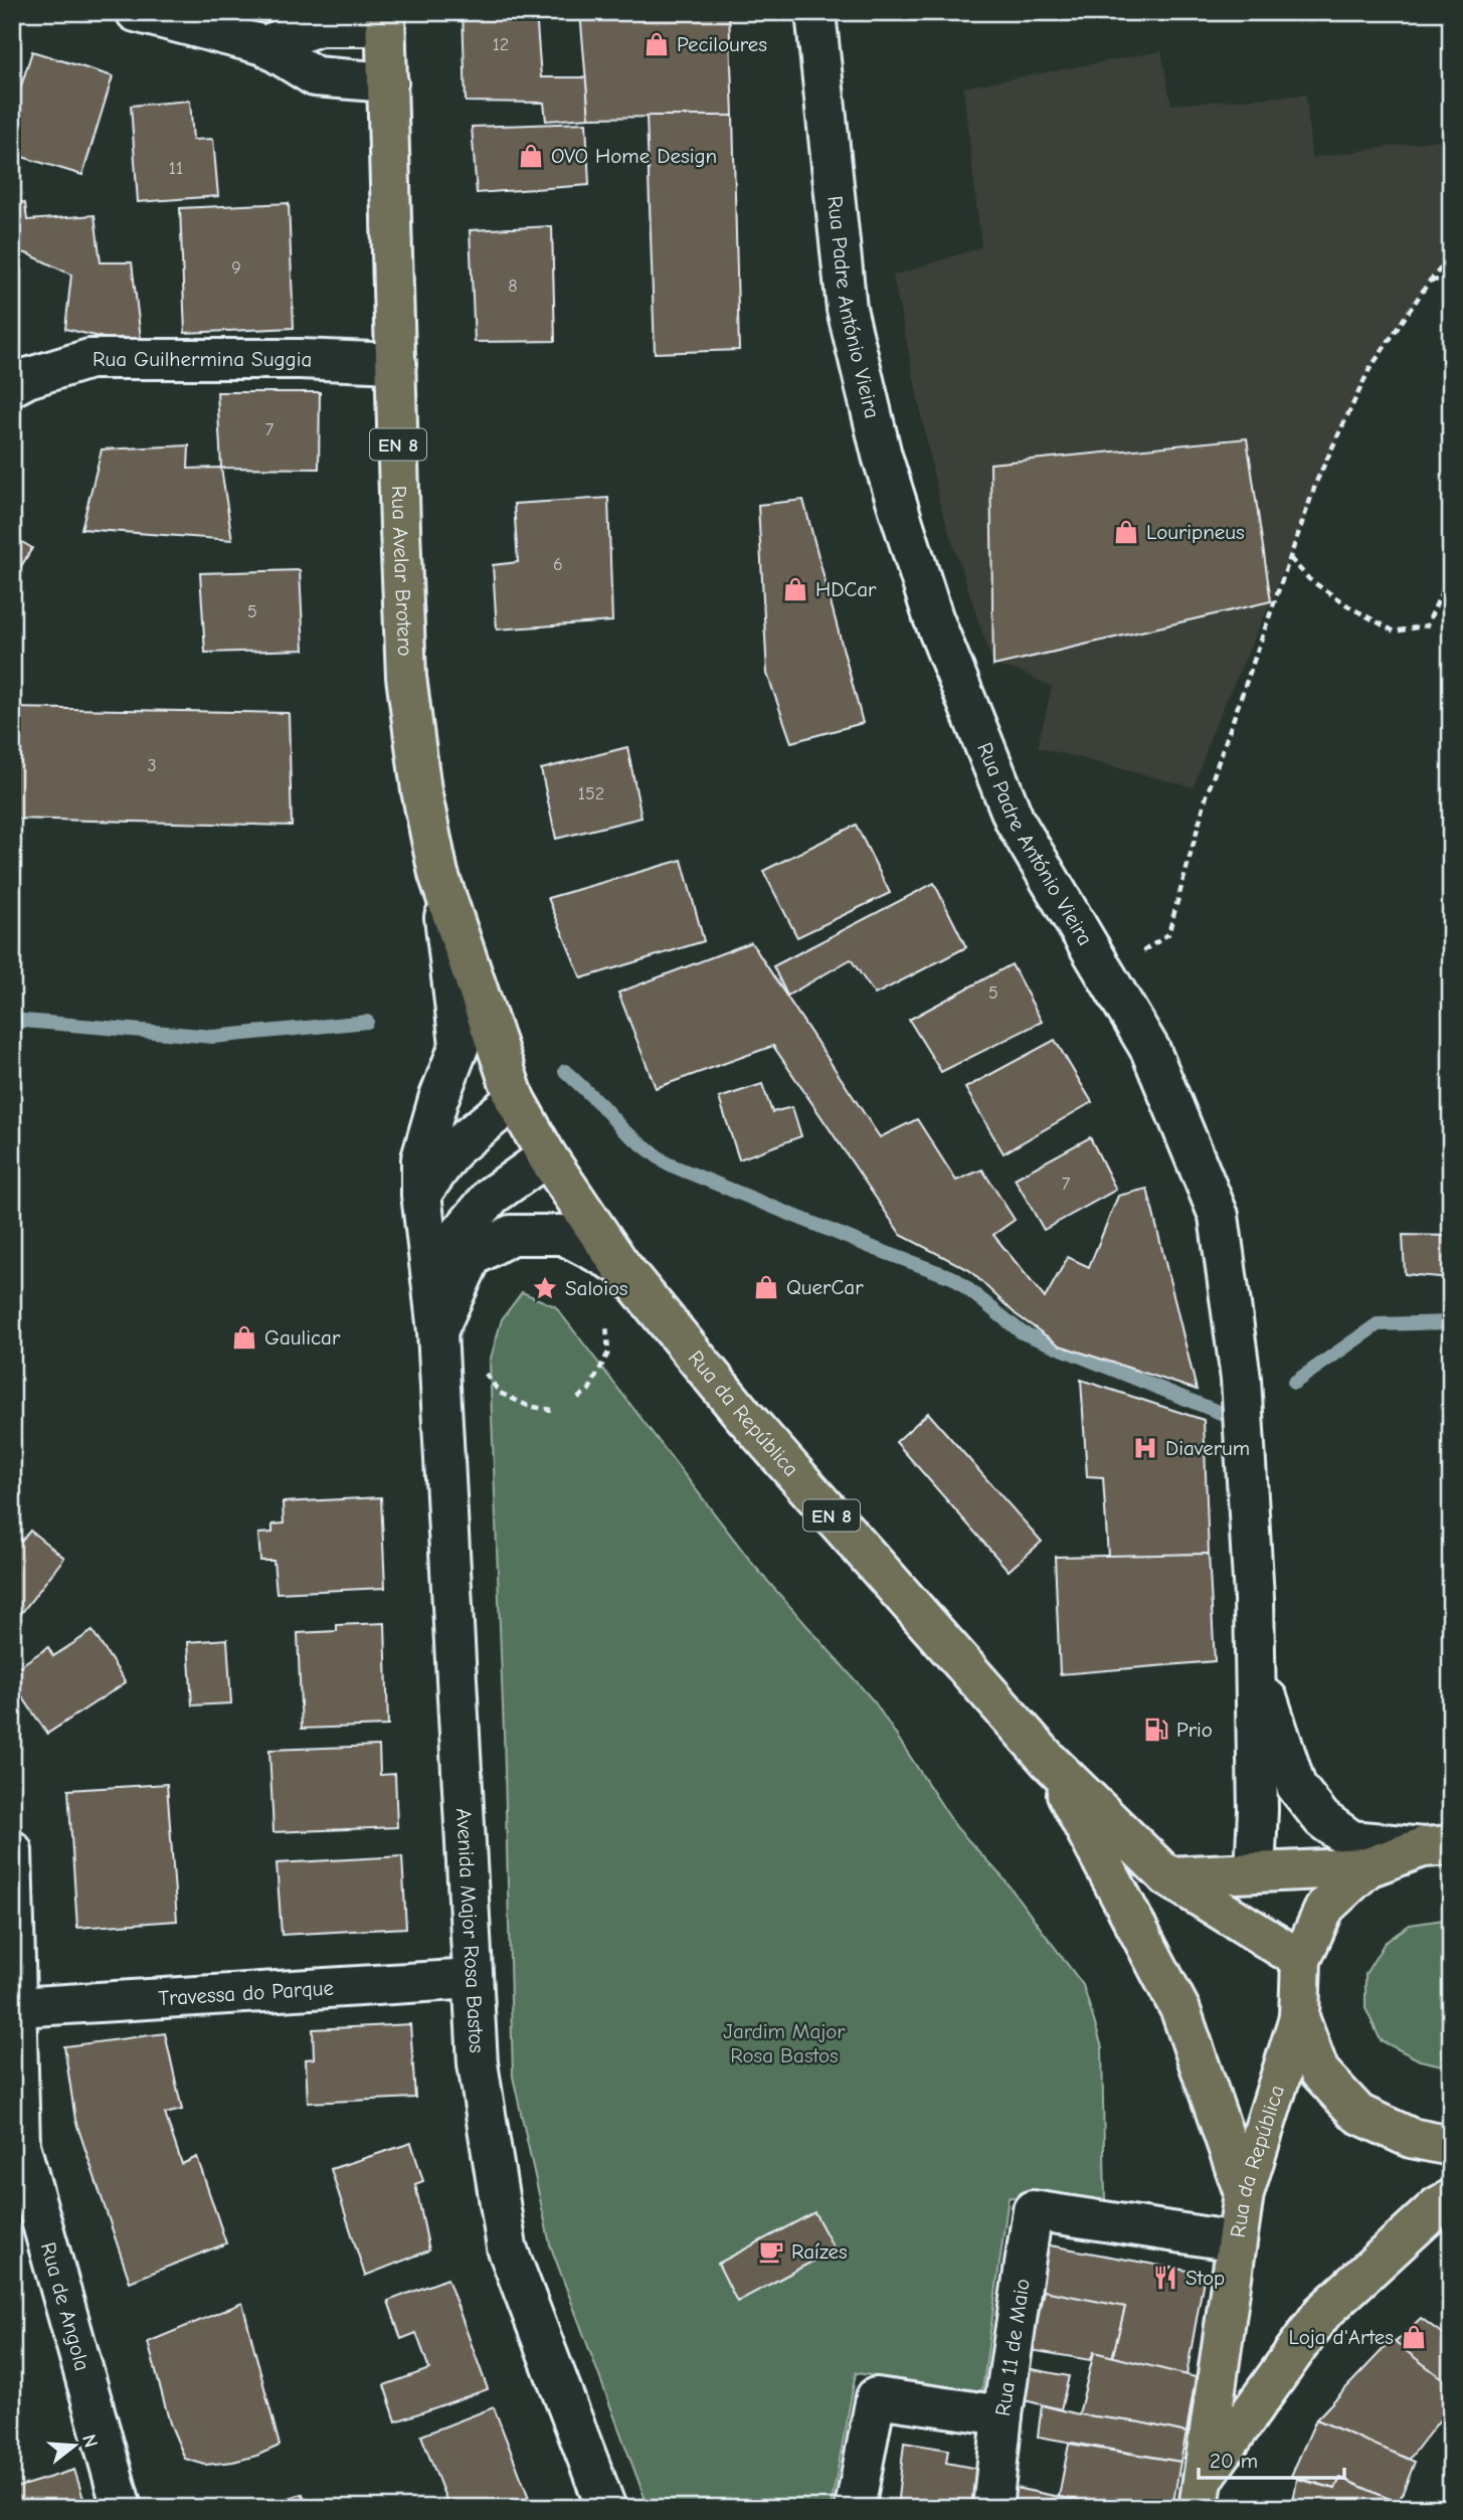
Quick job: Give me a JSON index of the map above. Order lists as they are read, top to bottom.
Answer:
{
  "streets": {
    "main road": ["EN 8", "Rua Avelar Brotero", "Rua da República"],
    "street": [
      "Rua Padre António Vieira",
      "Rua Guilhermina Suggia",
      "Avenida Major Rosa Bastos",
      "Travessa do Parque",
      "Rua de Angola",
      "Rua 11 de Maio"
    ]
  },
  "crossings": [
    ["Rua Guilhermina Suggia", "Rua Avelar Brotero"],
    ["Rua Avelar Brotero", "Rua da República"],
    ["Rua da República", "Rua 11 de Maio"],
    ["Avenida Major Rosa Bastos", "Travessa do Parque"],
    ["Travessa do Parque", "Rua de Angola"]
  ],
  "parks": ["Jardim Major Rosa Bastos"],
  "places": {
    "shop": [
      "Peciloures",
      "OVO Home Design",
      "Louripneus",
      "HDCar",
      "QuerCar",
      "Gaulicar",
      "Loja d'Artes"
    ],
    "place": ["Saloios"],
    "hospital": ["Diaverum"],
    "fuel station": ["Prio"],
    "cafe": ["Raízes"],
    "restaurant": ["Stop"]
  },
  "house_numbers": [
    "12",
    "11",
    "9",
    "8",
    "7",
    "6",
    "5",
    "3",
    "152",
    "5",
    "7"
  ],
  "scale_bar": "20 m",
  "north": "right"
}
